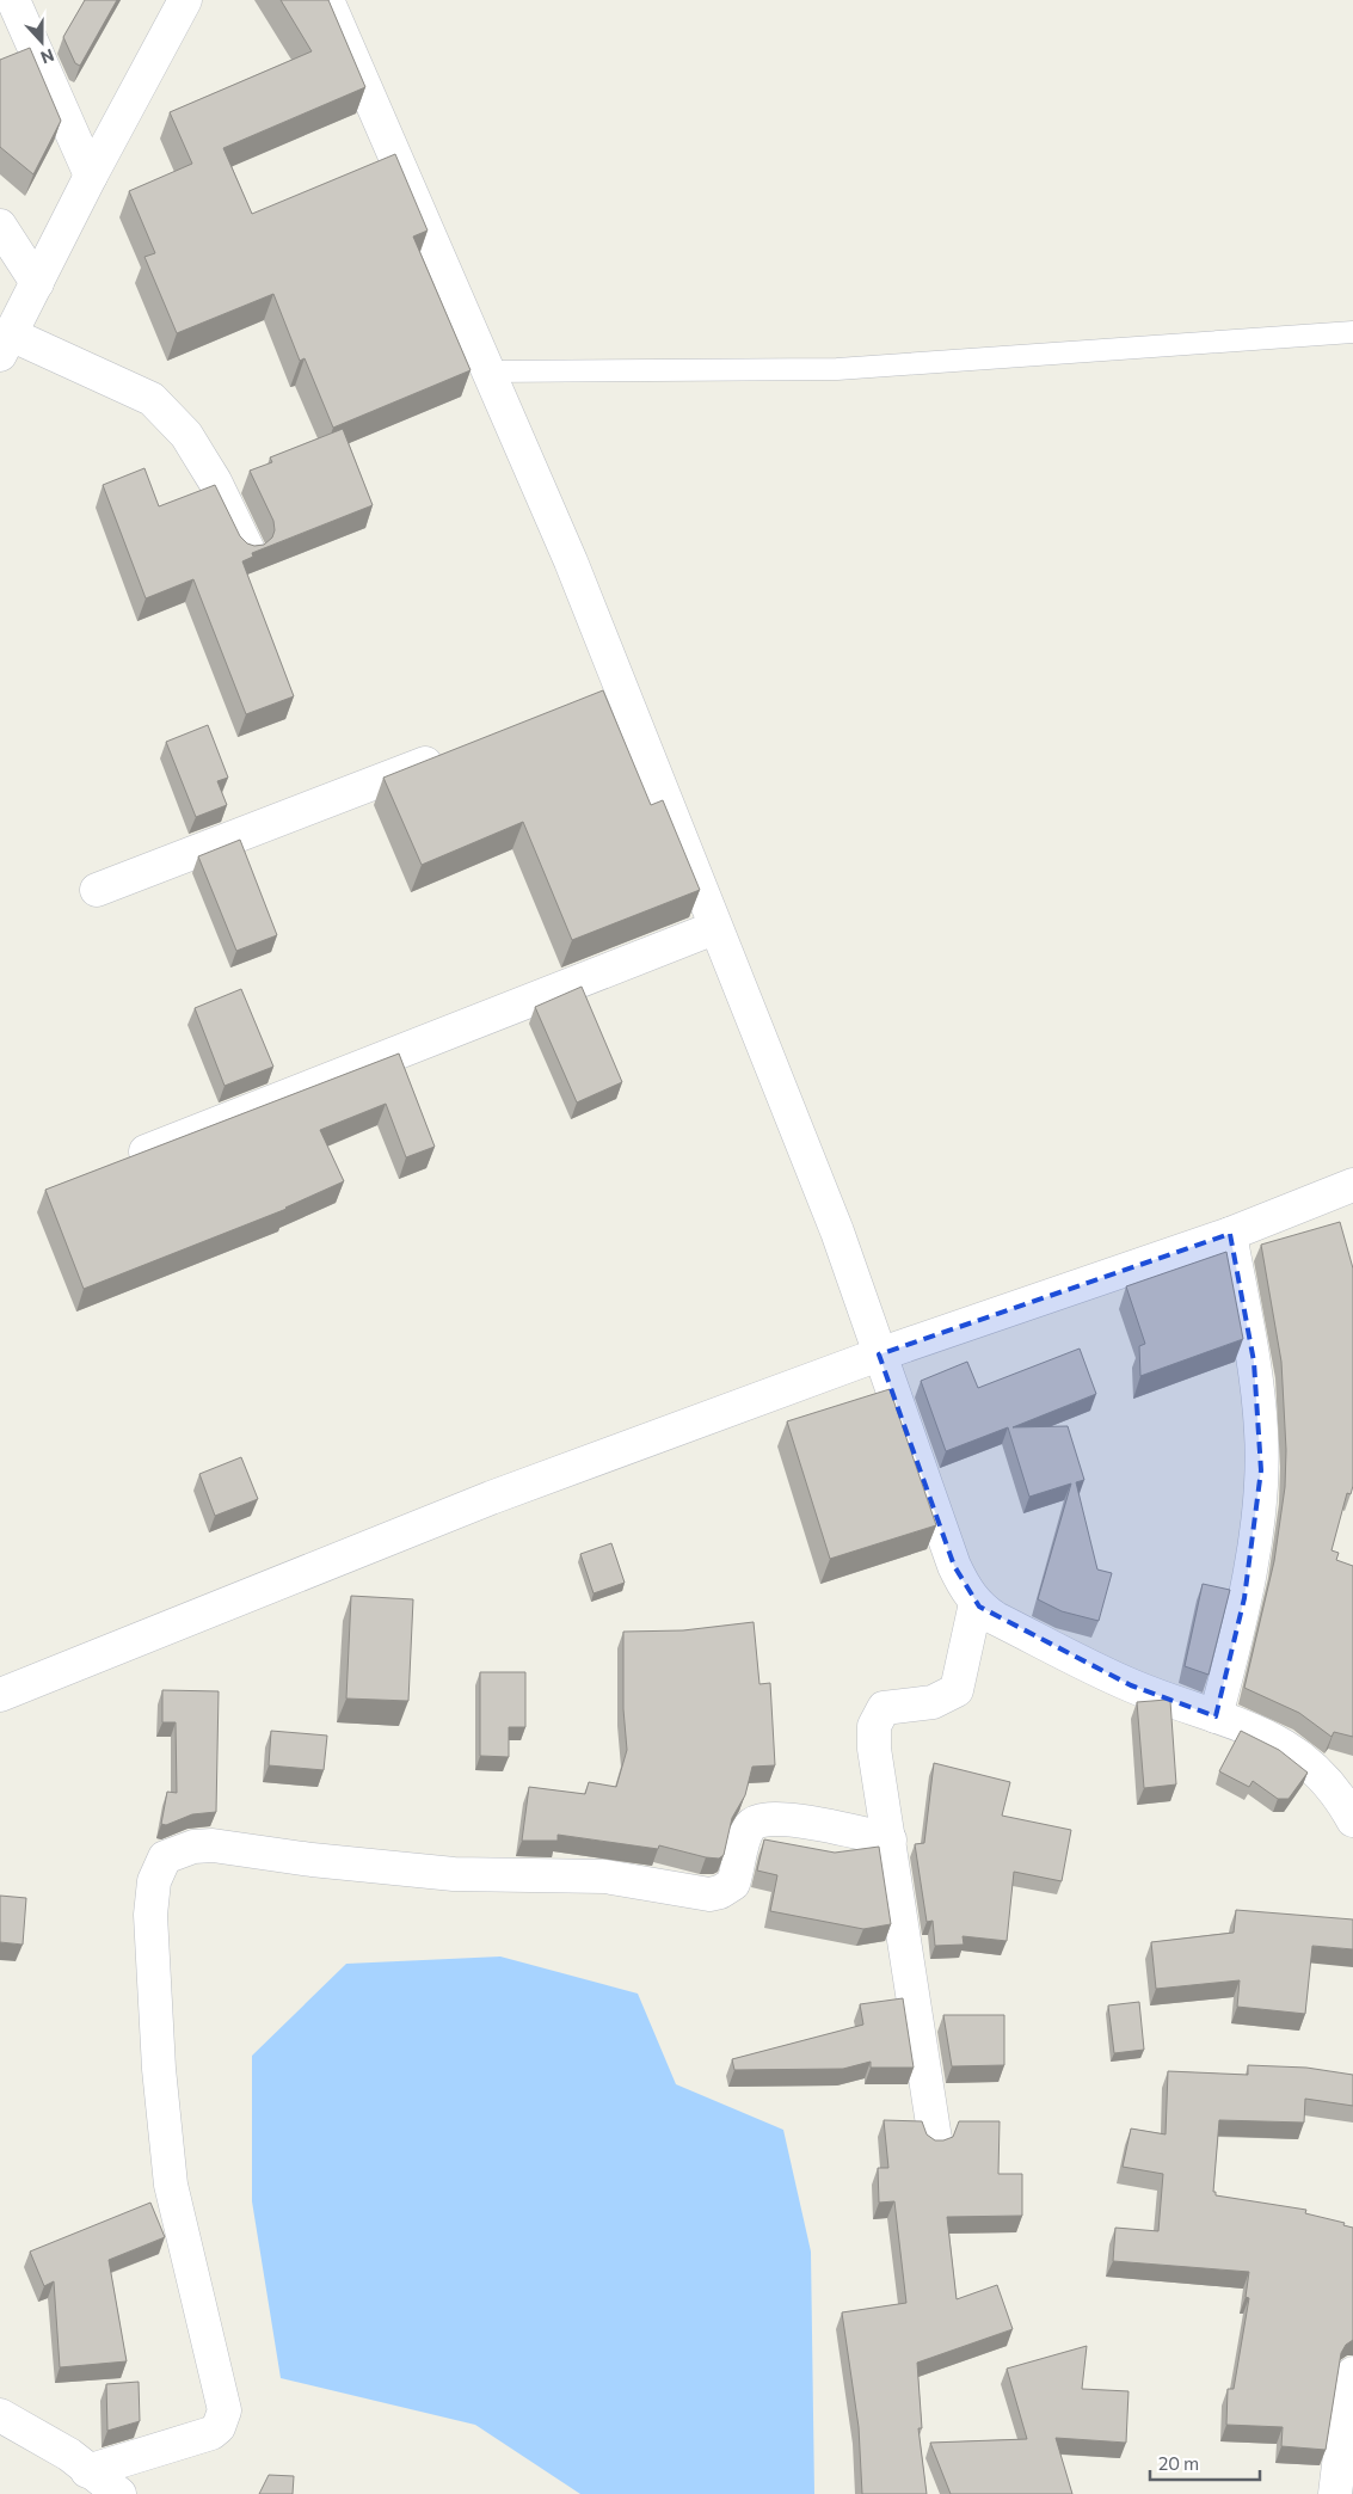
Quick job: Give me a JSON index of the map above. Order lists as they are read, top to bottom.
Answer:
{
  "scale_bar": "20 m",
  "north": "bottom"
}
